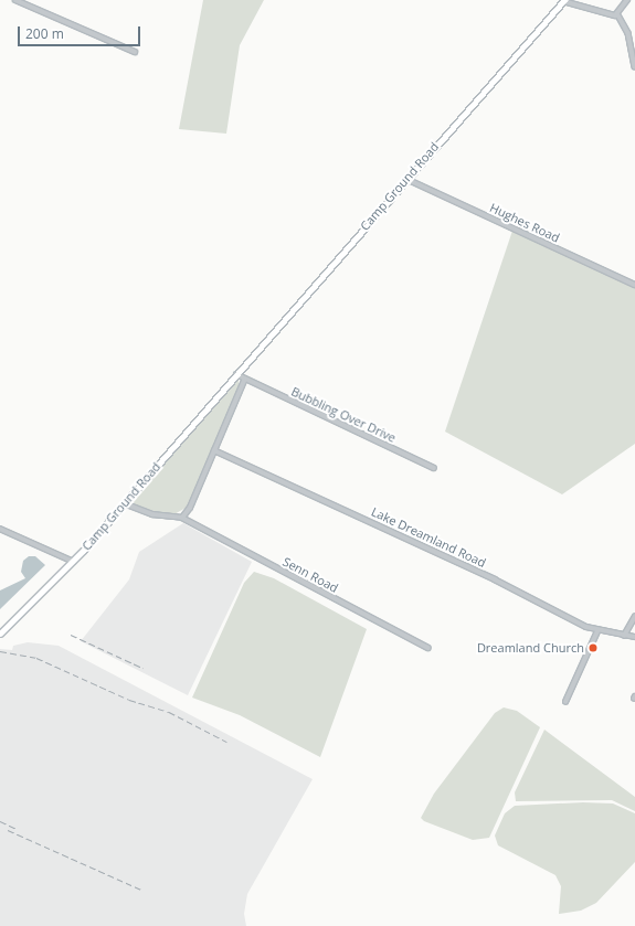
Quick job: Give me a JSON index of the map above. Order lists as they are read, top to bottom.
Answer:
{
  "streets": {
    "street": [
      "Camp Ground Road",
      "Hughes Road",
      "Bubbling Over Drive",
      "Lake Dreamland Road",
      "Senn Road"
    ]
  },
  "crossings": [
    ["Camp Ground Road", "Hughes Road"]
  ],
  "places": ["Dreamland Church"],
  "scale_bar": "200 m"
}
